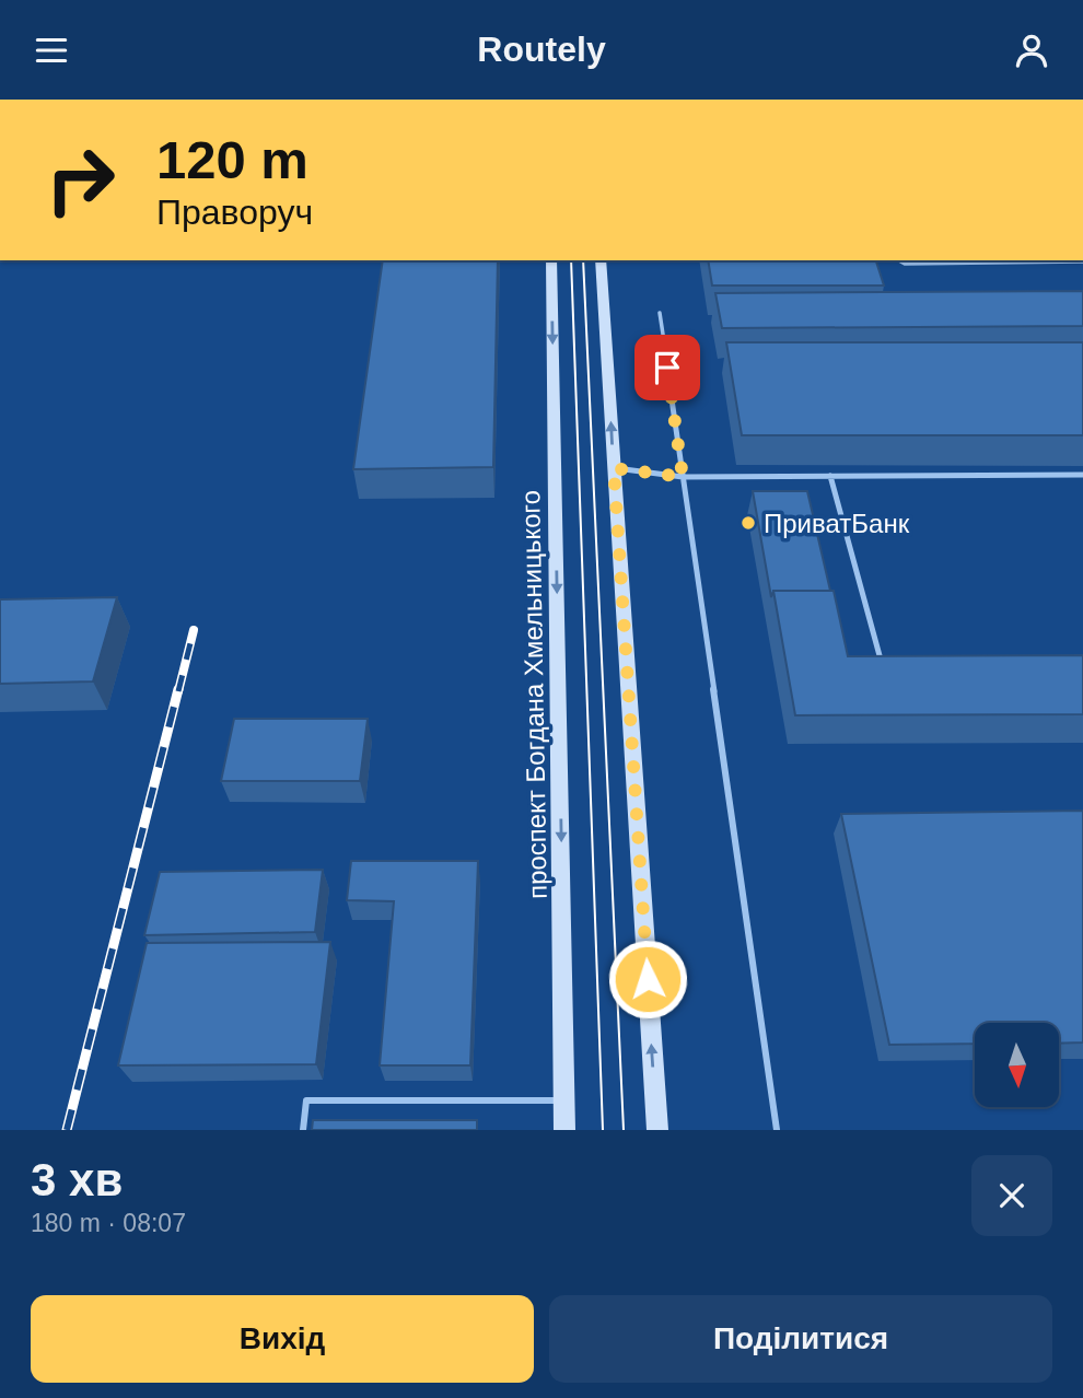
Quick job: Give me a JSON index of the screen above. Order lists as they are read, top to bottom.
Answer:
{
  "streets": {
    "main road": ["проспект Богдана Хмельницького"]
  },
  "places": ["ПриватБанк"],
  "north": "bottom",
  "page": {
    "header": "Routely",
    "turn": ["120 m", "Праворуч"],
    "heading": ["3 хв", "180 m · 08:07"],
    "buttons": ["Вихід", "Поділитися"]
  }
}
